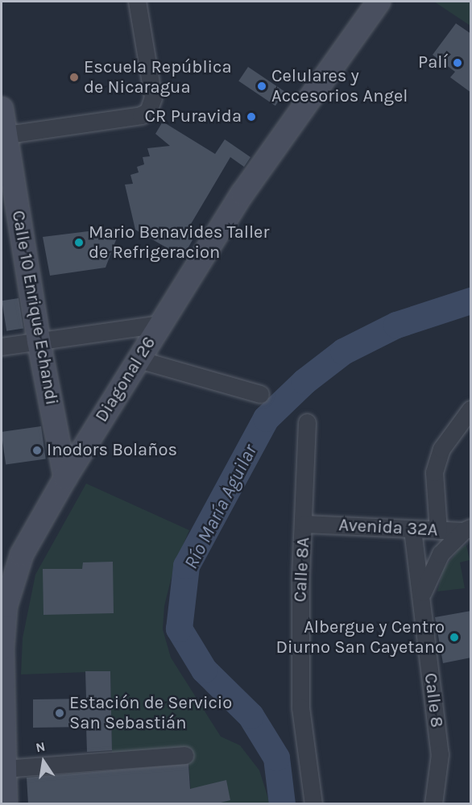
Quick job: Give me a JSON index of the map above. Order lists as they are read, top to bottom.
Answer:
{
  "streets": {
    "main road": ["Calle 10 Enrique Echandi", "Diagonal 26"],
    "street": ["Avenida 32A", "Calle 8A", "Calle 8"]
  },
  "crossings": [
    ["Calle 10 Enrique Echandi", "Diagonal 26"],
    ["Avenida 32A", "Calle 8A"],
    ["Avenida 32A", "Calle 8"]
  ],
  "water": ["Río María Aguilar"],
  "places": [
    "Palí",
    "Escuela República de Nicaragua",
    "Celulares y Accesorios Angel",
    "CR Puravida",
    "Mario Benavides Taller de Refrigeracion",
    "Inodors Bolaños",
    "Albergue y Centro Diurno San Cayetano",
    "Estación de Servicio San Sebastián"
  ],
  "north": "top"
}
